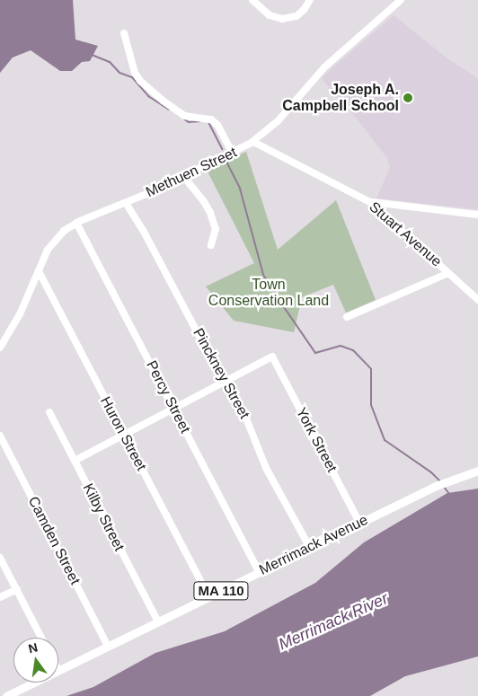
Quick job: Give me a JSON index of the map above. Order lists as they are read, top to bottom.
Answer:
{
  "streets": {
    "main road": ["Merrimack Avenue", "MA 110"],
    "street": [
      "Methuen Street",
      "Stuart Avenue",
      "Pinckney Street",
      "Percy Street",
      "Huron Street",
      "York Street",
      "Kilby Street",
      "Camden Street"
    ]
  },
  "crossings": [
    ["Methuen Street", "Stuart Avenue"],
    ["Methuen Street", "Pinckney Street"],
    ["Methuen Street", "Percy Street"],
    ["Methuen Street", "Huron Street"],
    ["Pinckney Street", "York Street"],
    ["Pinckney Street", "Merrimack Avenue"],
    ["Percy Street", "Merrimack Avenue"],
    ["Huron Street", "Merrimack Avenue"],
    ["York Street", "Merrimack Avenue"],
    ["Kilby Street", "Merrimack Avenue"],
    ["Camden Street", "Merrimack Avenue"]
  ],
  "water": ["Merrimack River"],
  "parks": ["Town Conservation Land"],
  "places": ["Joseph A. Campbell School"],
  "north": "top"
}
